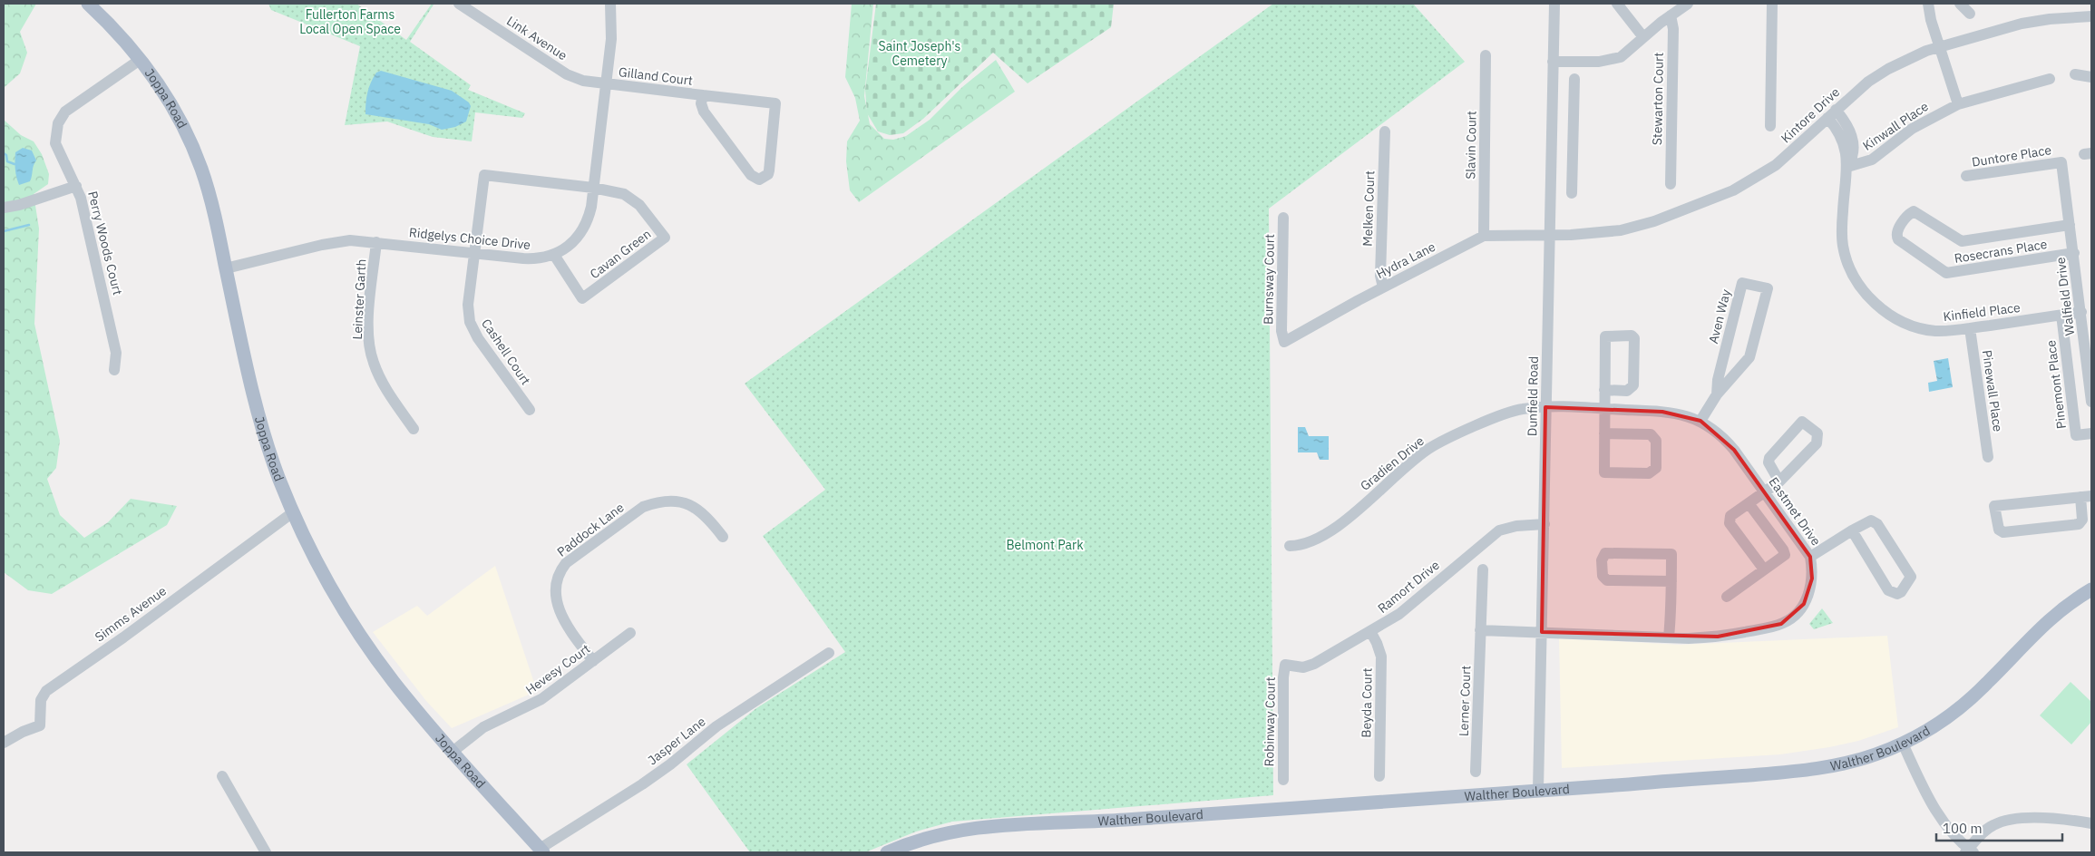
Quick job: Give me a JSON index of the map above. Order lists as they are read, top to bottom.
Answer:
{
  "streets": {
    "main road": ["Joppa Road", "Walther Boulevard"],
    "street": [
      "Link Avenue",
      "Gilland Court",
      "Stewarton Court",
      "Kintore Drive",
      "Kinwall Place",
      "Slavin Court",
      "Duntore Place",
      "Melken Court",
      "Ridgelys Choice Drive",
      "Perry Woods Court",
      "Rosecrans Place",
      "Cavan Green",
      "Hydra Lane",
      "Burnsway Court",
      "Walfield Drive",
      "Leinster Garth",
      "Kinfield Place",
      "Aven Way",
      "Cashell Court",
      "Pinemont Place",
      "Pinewall Place",
      "Dunfield Road",
      "Gradien Drive",
      "Eastmet Drive",
      "Paddock Lane",
      "Ramort Drive",
      "Simms Avenue",
      "Hevesy Court",
      "Lerner Court",
      "Beyda Court",
      "Robinway Court",
      "Jasper Lane"
    ]
  },
  "crossings": [
    ["Link Avenue", "Gilland Court"],
    ["Link Avenue", "Ridgelys Choice Drive"],
    ["Gilland Court", "Ridgelys Choice Drive"],
    ["Joppa Road", "Ridgelys Choice Drive"],
    ["Joppa Road", "Perry Woods Court"],
    ["Joppa Road", "Simms Avenue"],
    ["Joppa Road", "Hevesy Court"],
    ["Joppa Road", "Jasper Lane"],
    ["Kintore Drive", "Hydra Lane"],
    ["Kintore Drive", "Kinfield Place"],
    ["Kintore Drive", "Dunfield Road"],
    ["Kinwall Place", "Kinfield Place"],
    ["Slavin Court", "Hydra Lane"],
    ["Duntore Place", "Walfield Drive"],
    ["Melken Court", "Hydra Lane"],
    ["Ridgelys Choice Drive", "Cavan Green"],
    ["Ridgelys Choice Drive", "Leinster Garth"],
    ["Ridgelys Choice Drive", "Cashell Court"],
    ["Rosecrans Place", "Walfield Drive"],
    ["Cavan Green", "Cashell Court"],
    ["Hydra Lane", "Burnsway Court"],
    ["Hydra Lane", "Dunfield Road"],
    ["Walfield Drive", "Kinfield Place"],
    ["Kinfield Place", "Pinemont Place"],
    ["Kinfield Place", "Pinewall Place"],
    ["Aven Way", "Eastmet Drive"],
    ["Dunfield Road", "Gradien Drive"],
    ["Dunfield Road", "Eastmet Drive"],
    ["Dunfield Road", "Ramort Drive"],
    ["Dunfield Road", "Walther Boulevard"],
    ["Gradien Drive", "Eastmet Drive"],
    ["Paddock Lane", "Hevesy Court"],
    ["Ramort Drive", "Beyda Court"],
    ["Ramort Drive", "Robinway Court"]
  ],
  "parks": ["Fullerton Farms Local Open Space", "Saint Joseph's Cemetery", "Belmont Park"],
  "scale_bar": "100 m"
}
